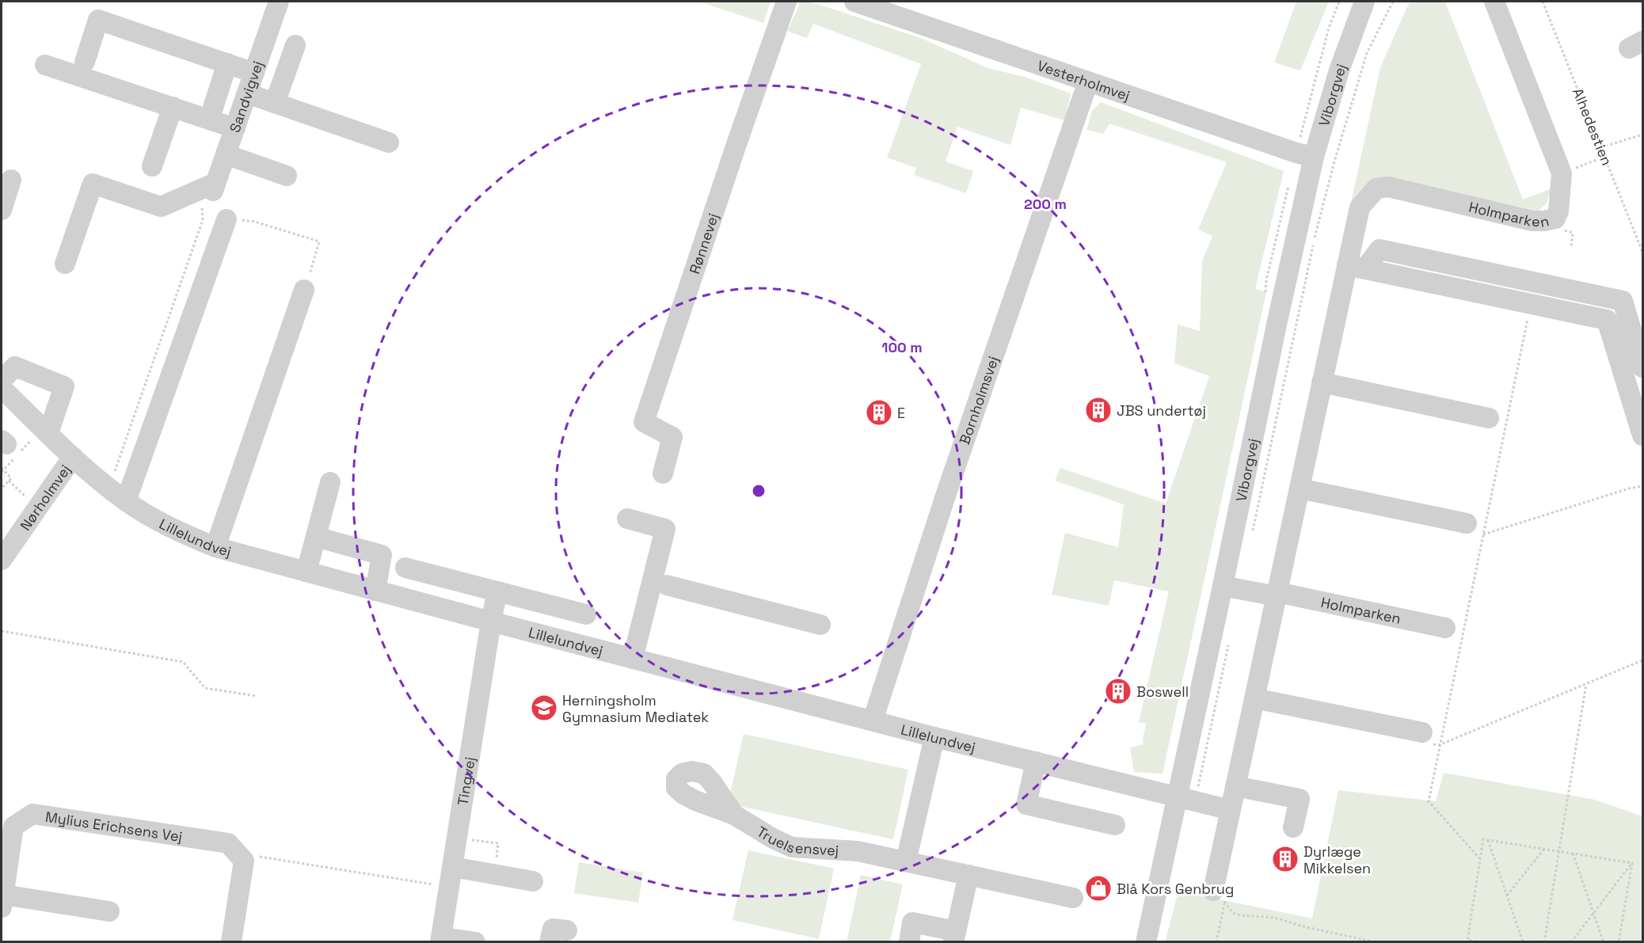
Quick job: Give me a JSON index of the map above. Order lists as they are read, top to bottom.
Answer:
{
  "streets": {
    "street": [
      "Vesterholmvej",
      "Viborgvej",
      "Sandvigvej",
      "Holmparken",
      "Rønnevej",
      "Bornholmsvej",
      "Nørholmvej",
      "Lillelundvej",
      "Tingvej",
      "Mylius Erichsens Vej",
      "Truelsensvej"
    ],
    "path": ["Alhedestien"]
  },
  "crossings": [
    ["Vesterholmvej", "Viborgvej"],
    ["Vesterholmvej", "Bornholmsvej"],
    ["Viborgvej", "Holmparken"],
    ["Viborgvej", "Lillelundvej"],
    ["Bornholmsvej", "Lillelundvej"],
    ["Nørholmvej", "Lillelundvej"],
    ["Lillelundvej", "Tingvej"]
  ],
  "places": {
    "building": [
      "JBS undertøj",
      "E",
      "Boswell",
      "Dyrlæge Mikkelsen"
    ],
    "school or university": ["Herningsholm Gymnasium Mediatek"],
    "shop": ["Blå Kors Genbrug"]
  },
  "rings": ["200 m", "100 m"]
}
